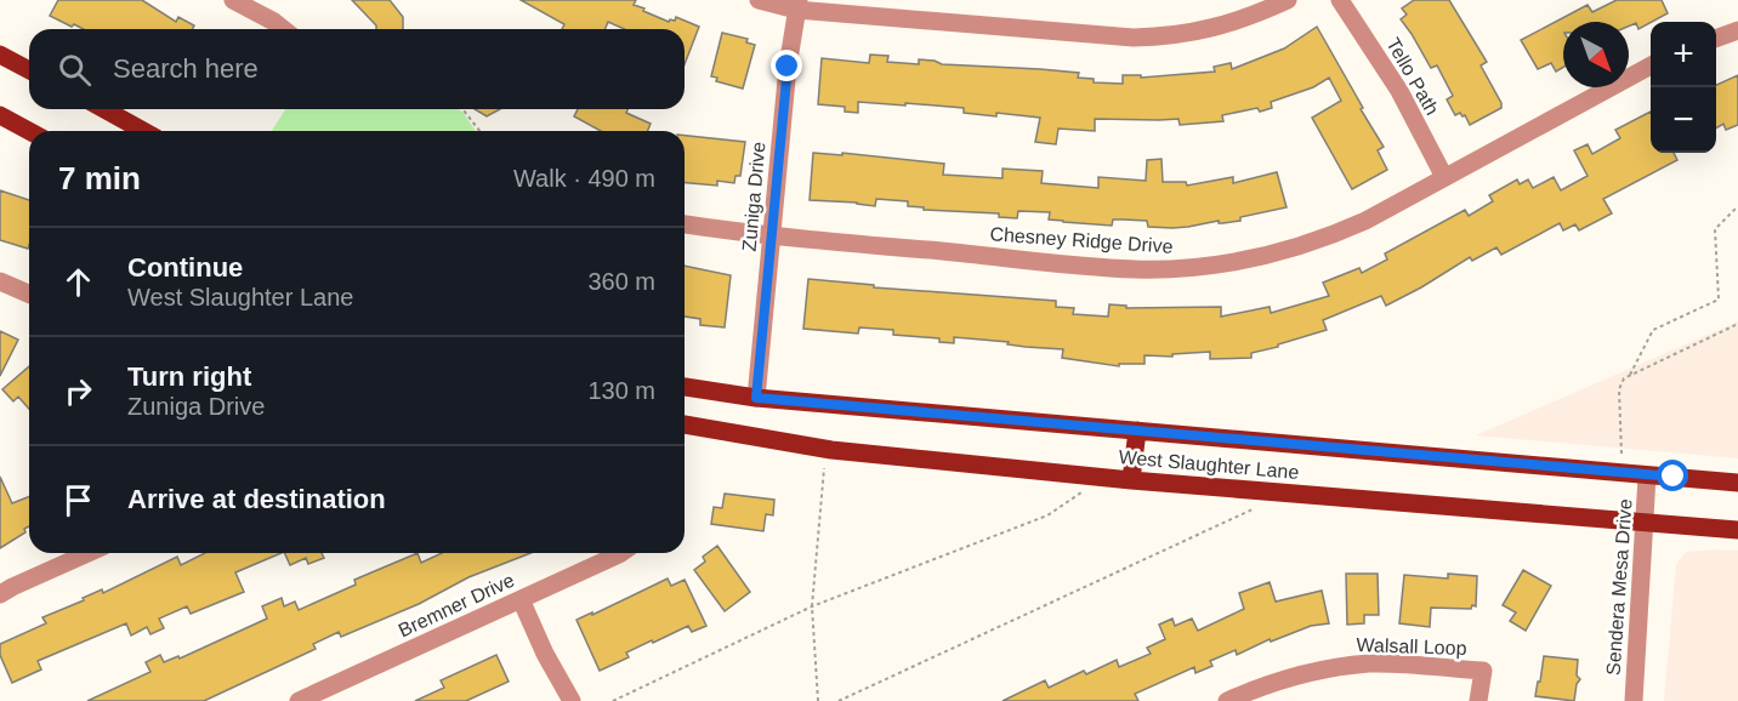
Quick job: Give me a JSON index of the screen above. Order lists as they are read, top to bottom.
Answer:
{
  "streets": {
    "main road": ["West Slaughter Lane"],
    "street": [
      "Tello Path",
      "Zuniga Drive",
      "Chesney Ridge Drive",
      "Sendera Mesa Drive",
      "Bremner Drive",
      "Walsall Loop"
    ]
  },
  "crossings": [
    ["Tello Path", "Chesney Ridge Drive"],
    ["Zuniga Drive", "Chesney Ridge Drive"],
    ["Zuniga Drive", "West Slaughter Lane"],
    ["West Slaughter Lane", "Sendera Mesa Drive"]
  ],
  "north": "bottom right",
  "page": {
    "map_buttons": ["+", "−"],
    "search": "Search here",
    "heading": ["7 min", "Walk · 490 m"],
    "list": [
      ["Continue", "West Slaughter Lane", "360 m"],
      ["Turn right", "Zuniga Drive", "130 m"],
      "Arrive at destination"
    ]
  }
}
